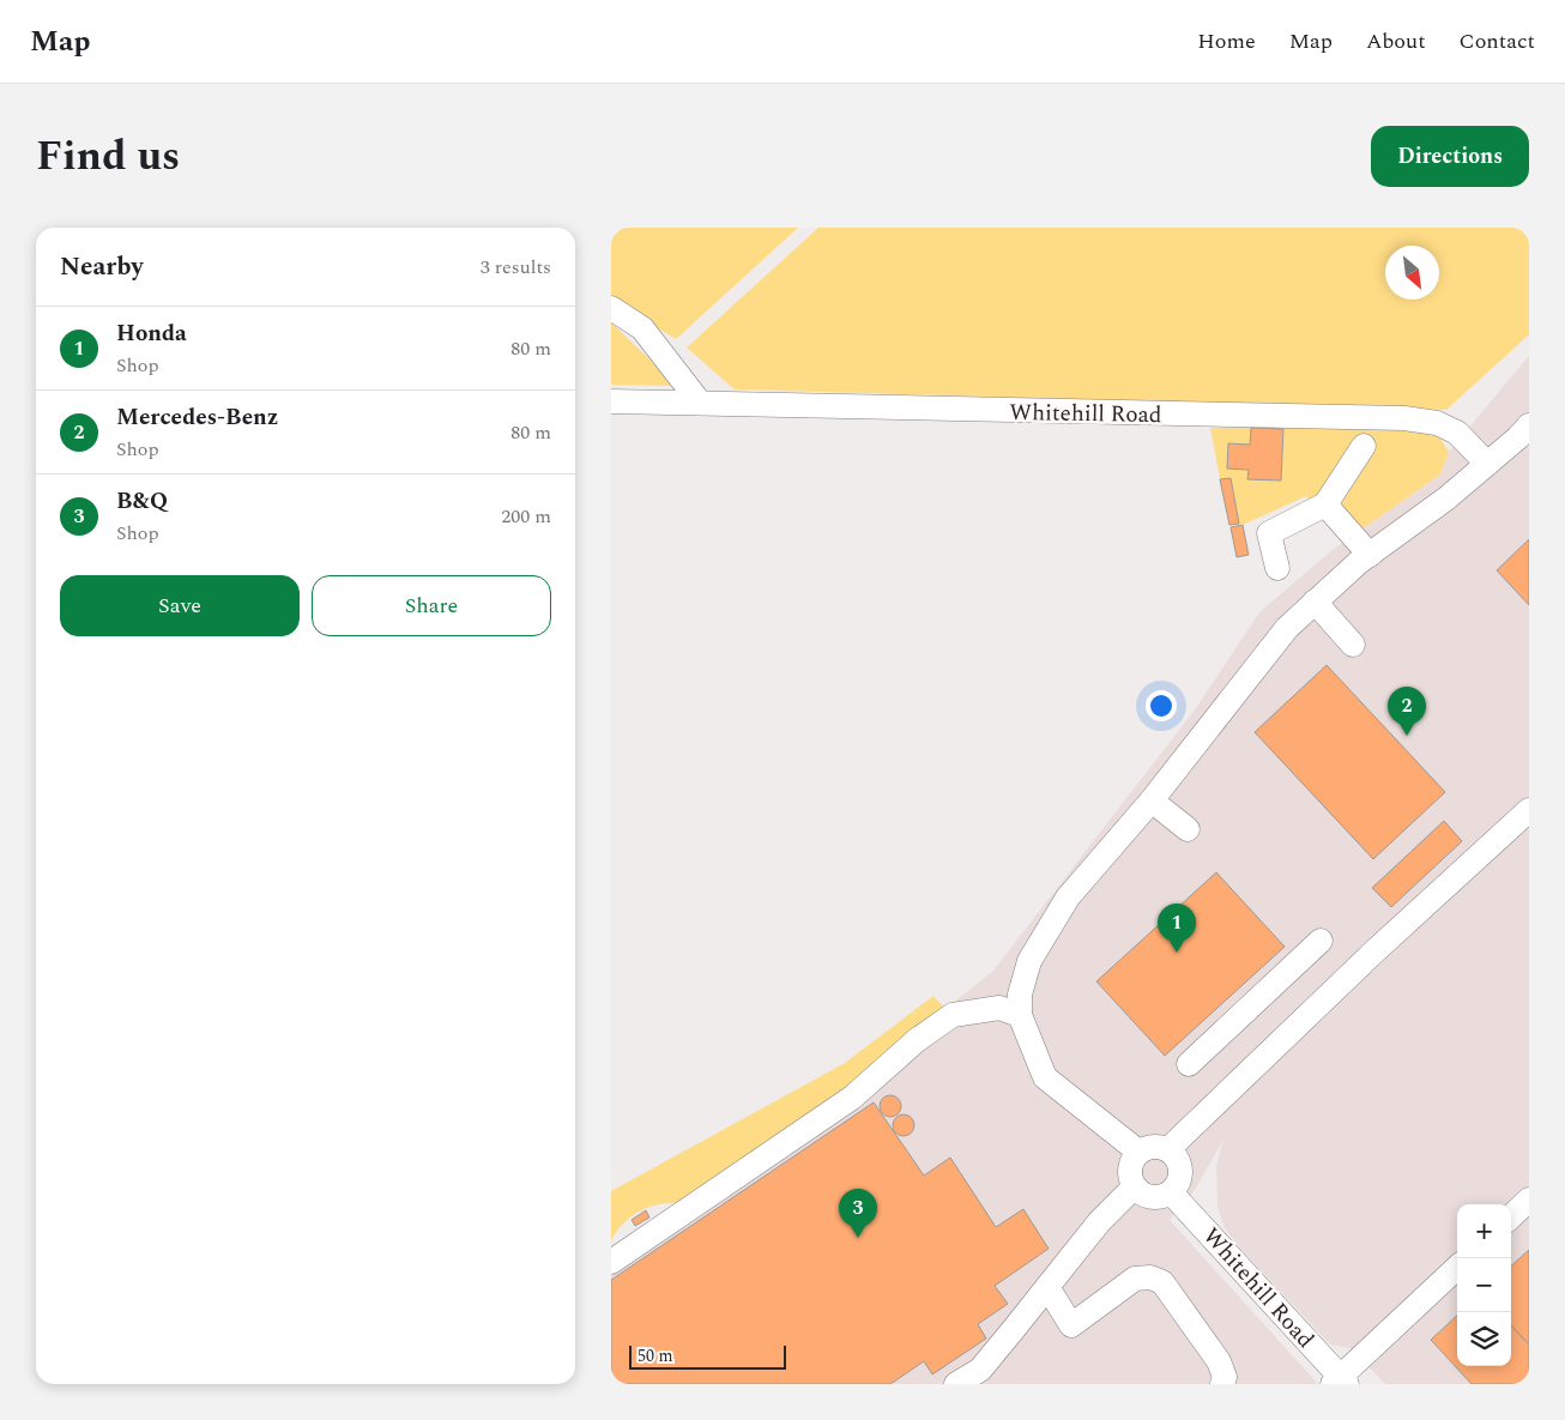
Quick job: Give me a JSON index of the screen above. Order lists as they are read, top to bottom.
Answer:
{
  "streets": {
    "street": ["Whitehill Road"]
  },
  "scale_bar": "50 m",
  "north": "bottom right",
  "page": {
    "header": "Map",
    "nav": [
      "Home",
      "Map",
      "About",
      "Contact"
    ],
    "title": "Find us",
    "buttons": [
      "Directions",
      ["Save", "Share"]
    ],
    "heading": ["Nearby", "3 results"],
    "list": [
      {
        "mark": "1",
        "name": "Honda",
        "note": "Shop",
        "value": "80 m"
      },
      {
        "mark": "2",
        "name": "Mercedes-Benz",
        "note": "Shop",
        "value": "80 m"
      },
      {
        "mark": "3",
        "name": "B&Q",
        "note": "Shop",
        "value": "200 m"
      }
    ],
    "pins": ["2", "1", "3"],
    "map_buttons": ["+", "−"],
    "scale": "50 m"
  }
}
